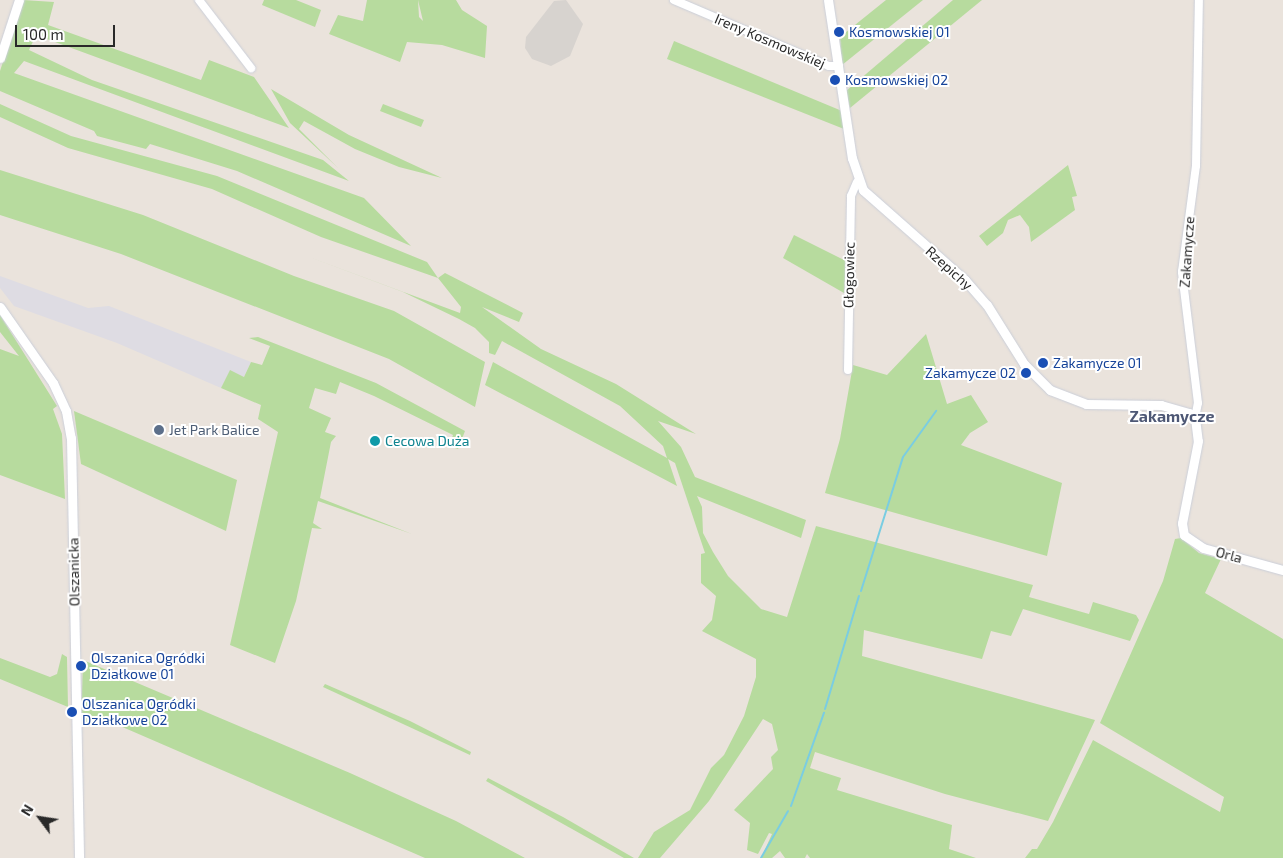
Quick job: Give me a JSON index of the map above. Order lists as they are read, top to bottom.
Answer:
{
  "streets": {
    "street": [
      "Ireny Kosmowskiej",
      "Zakamycze",
      "Rzepichy",
      "Głogowiec",
      "Orla",
      "Olszanicka"
    ]
  },
  "crossings": [
    ["Zakamycze", "Rzepichy"],
    ["Zakamycze", "Orla"],
    ["Rzepichy", "Głogowiec"]
  ],
  "districts": ["Zakamycze"],
  "places": [
    "Kosmowskiej 01",
    "Kosmowskiej 02",
    "Zakamycze 01",
    "Zakamycze 02",
    "Jet Park Balice",
    "Cecowa Duża",
    "Olszanica Ogródki Działkowe 01",
    "Olszanica Ogródki Działkowe 02"
  ],
  "scale_bar": "100 m",
  "north": "top left"
}
